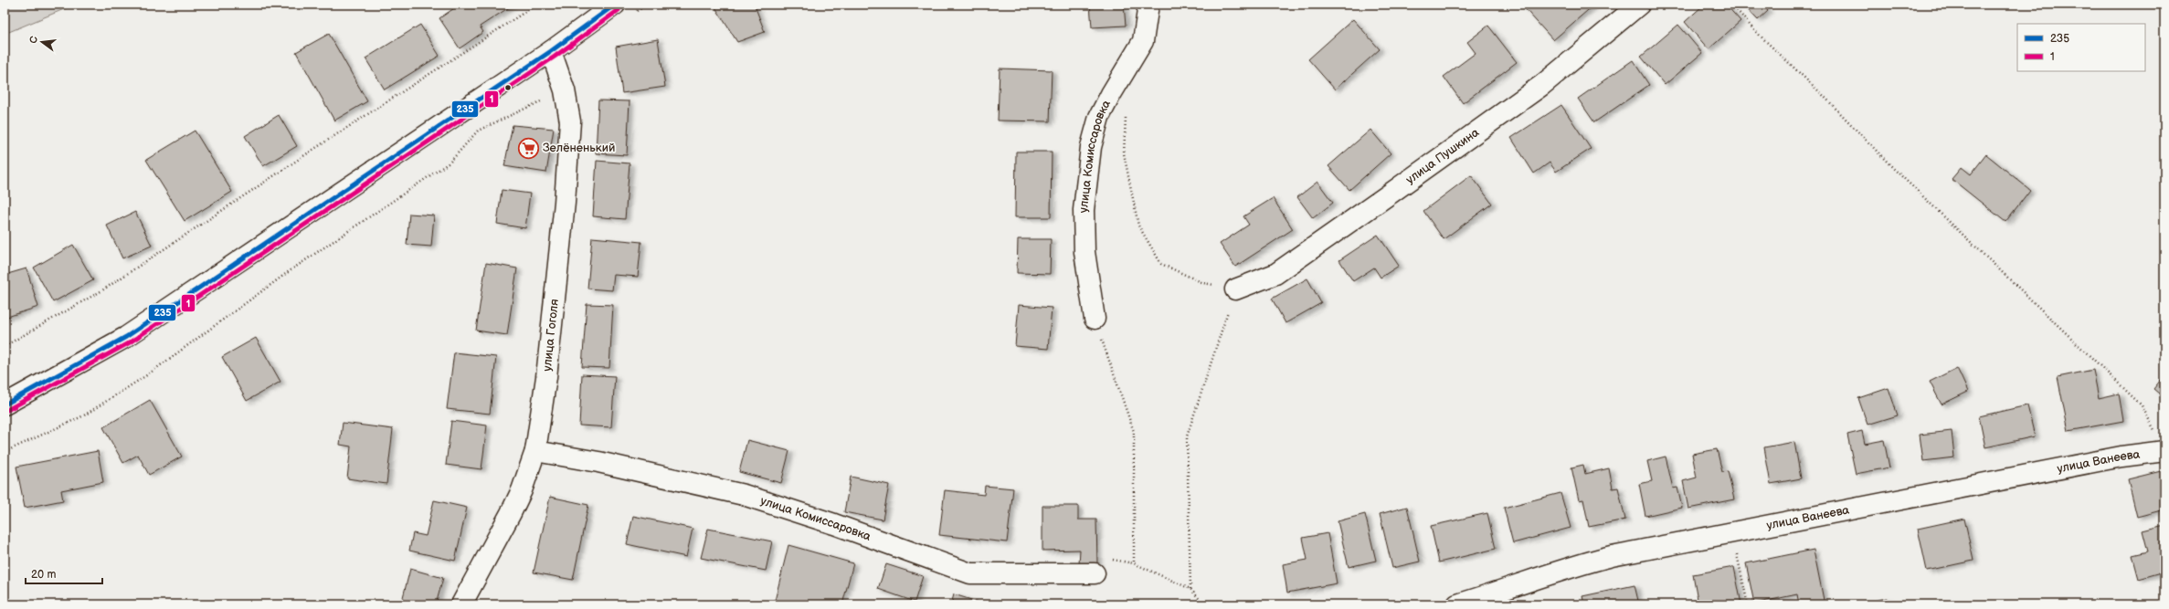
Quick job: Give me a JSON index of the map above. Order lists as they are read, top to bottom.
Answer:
{
  "streets": {
    "street": [
      "улица Пушкина",
      "улица Комиссаровка",
      "улица Гоголя",
      "улица Ванеева"
    ]
  },
  "crossings": [
    ["улица Комиссаровка", "улица Гоголя"]
  ],
  "places": {
    "supermarket": ["Зелёненький"]
  },
  "lines": ["transit line 235", "transit line 1"],
  "legend": ["235", "1"],
  "scale_bar": "20 m",
  "north": "left"
}
